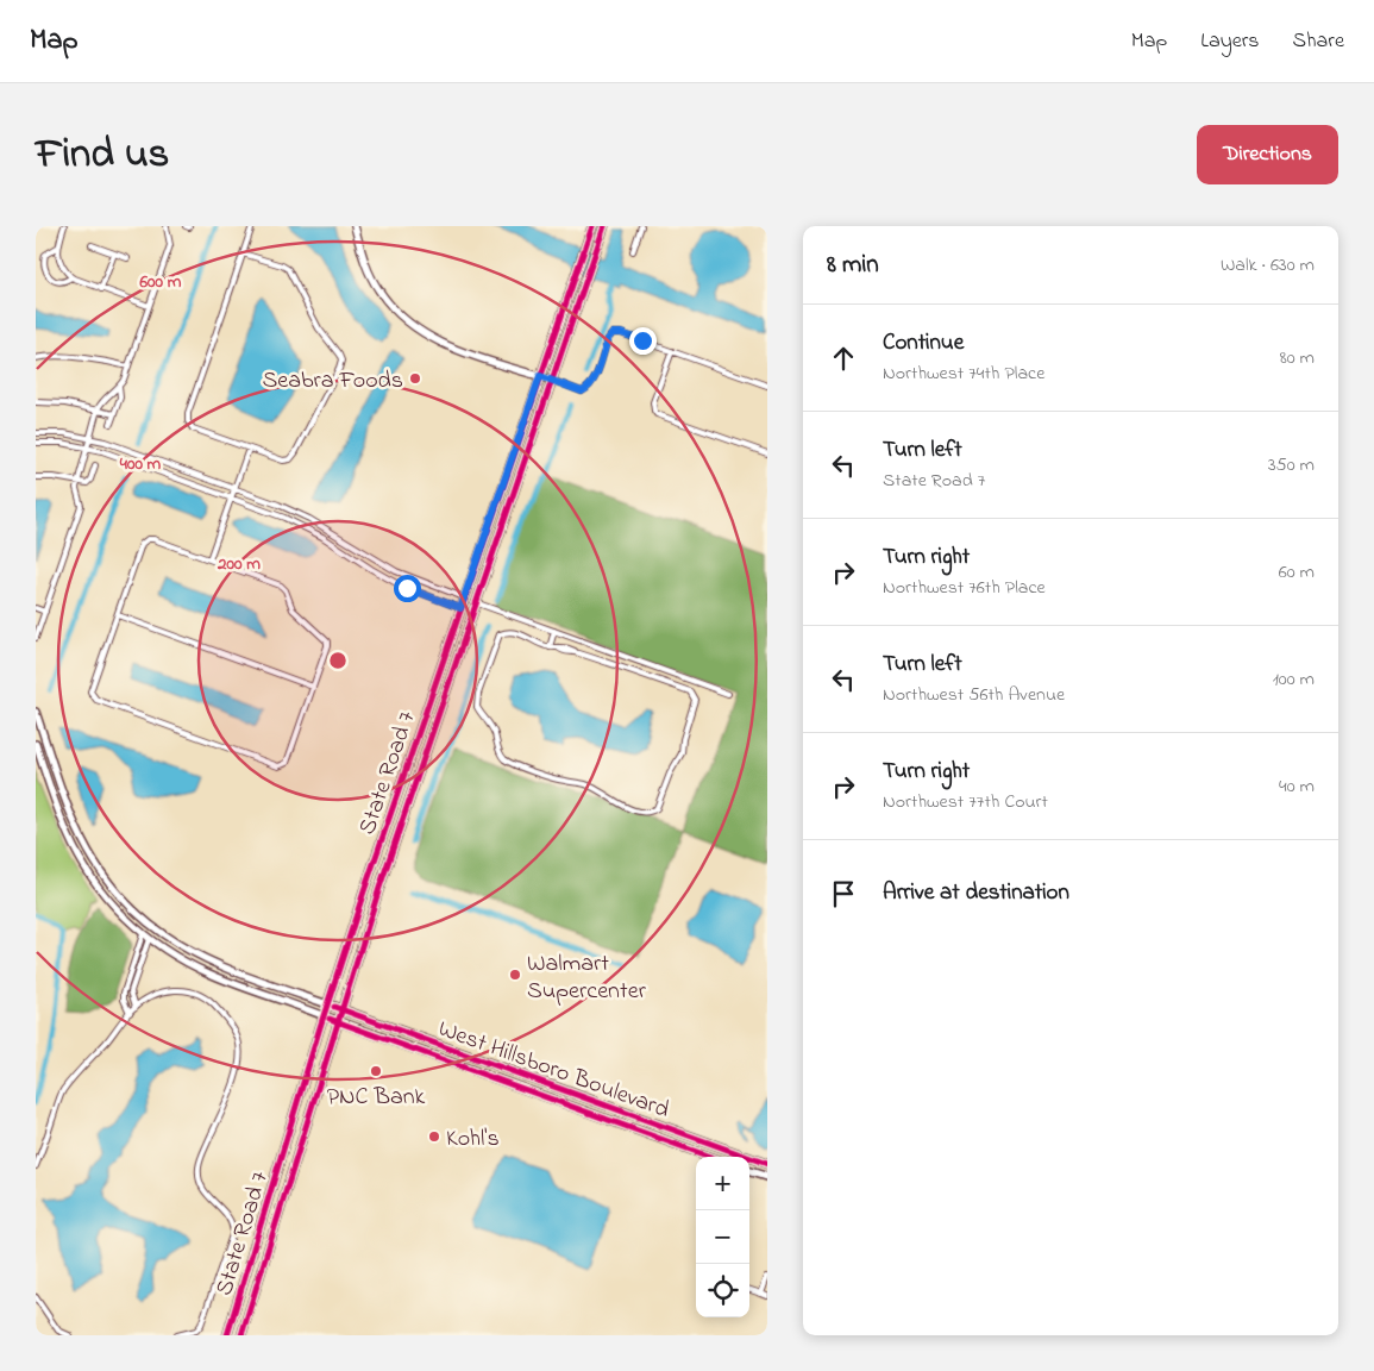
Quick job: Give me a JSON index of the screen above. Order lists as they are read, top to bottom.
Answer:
{
  "streets": {
    "main road": ["State Road 7", "West Hillsboro Boulevard"]
  },
  "crossings": [
    ["State Road 7", "West Hillsboro Boulevard"]
  ],
  "places": [
    "Seabra Foods",
    "Walmart Supercenter",
    "PNC Bank",
    "Kohl's"
  ],
  "page": {
    "header": "Map",
    "nav": ["Map", "Layers", "Share"],
    "title": "Find us",
    "buttons": "Directions",
    "heading": ["8 min", "Walk · 630 m"],
    "list": [
      ["Continue", "Northwest 74th Place", "80 m"],
      ["Turn left", "State Road 7", "350 m"],
      ["Turn right", "Northwest 76th Place", "60 m"],
      ["Turn left", "Northwest 56th Avenue", "100 m"],
      ["Turn right", "Northwest 77th Court", "40 m"],
      "Arrive at destination"
    ],
    "map_buttons": ["+", "−"]
  },
  "rings": ["600 m", "400 m", "200 m"]
}
